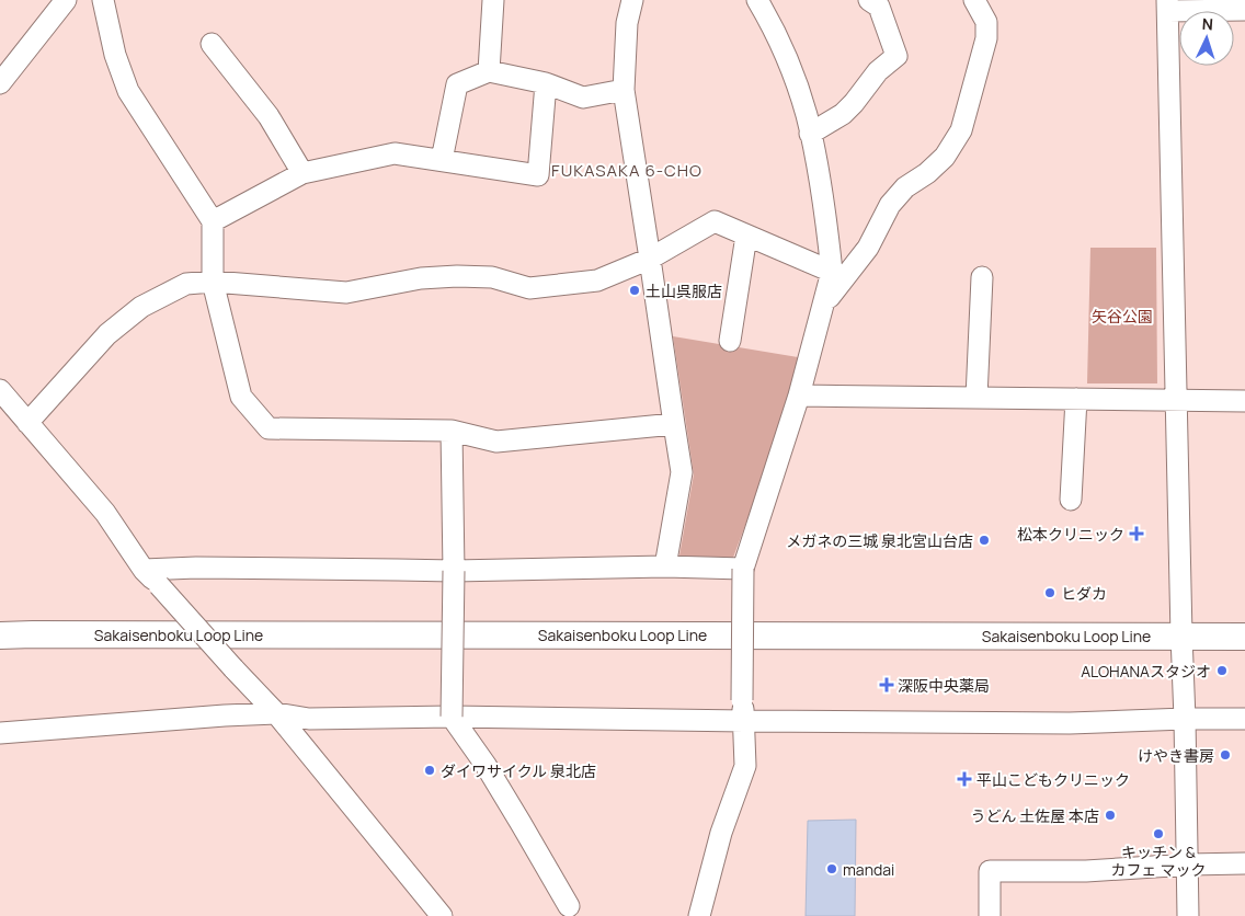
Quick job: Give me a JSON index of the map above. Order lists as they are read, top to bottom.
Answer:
{
  "streets": {
    "main road": ["Sakaisenboku Loop Line"]
  },
  "districts": ["FUKASAKA 6-CHO"],
  "parks": ["矢谷公園"],
  "places": {
    "other": [
      "土山呉服店",
      "メガネの三城 泉北宮山台店",
      "ヒダカ",
      "ALOHANAスタジオ",
      "けやき書房",
      "ダイワサイクル 泉北店",
      "うどん 土佐屋 本店",
      "キッチン & カフェ マック",
      "mandai"
    ],
    "health": ["松本クリニック", "深阪中央薬局", "平山こどもクリニック"]
  },
  "north": "top"
}
